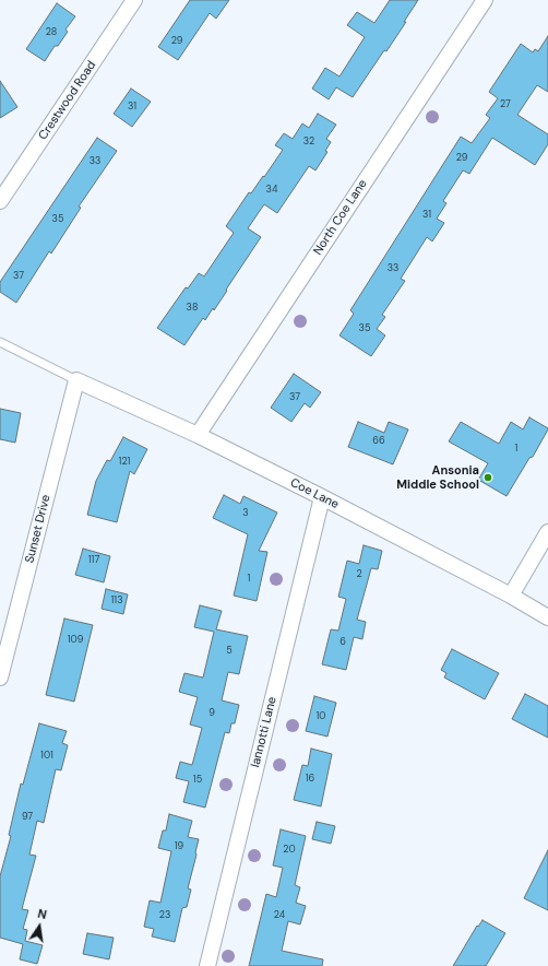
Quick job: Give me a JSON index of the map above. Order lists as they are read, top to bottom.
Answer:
{
  "streets": {
    "street": [
      "Crestwood Road",
      "North Coe Lane",
      "Coe Lane",
      "Sunset Drive",
      "Iannotti Lane"
    ]
  },
  "crossings": [
    ["North Coe Lane", "Coe Lane"],
    ["Coe Lane", "Sunset Drive"],
    ["Coe Lane", "Iannotti Lane"]
  ],
  "places": ["Ansonia Middle School"],
  "house_numbers": [
    "28",
    "29",
    "27",
    "31",
    "32",
    "29",
    "33",
    "34",
    "31",
    "35",
    "33",
    "37",
    "38",
    "35",
    "37",
    "66",
    "1",
    "121",
    "3",
    "117",
    "2",
    "1",
    "113",
    "109",
    "6",
    "5",
    "9",
    "10",
    "101",
    "16",
    "15",
    "97",
    "19",
    "20",
    "23",
    "24"
  ],
  "north": "top"
}
